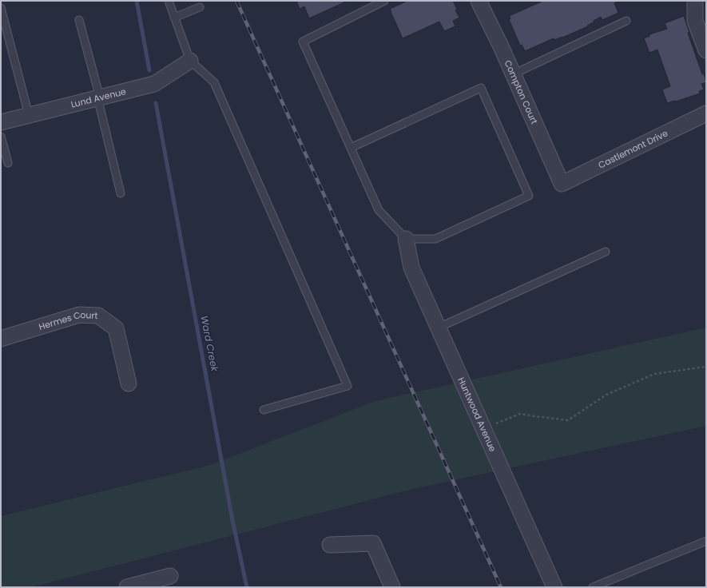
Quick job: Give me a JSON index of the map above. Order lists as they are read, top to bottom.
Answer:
{
  "streets": {
    "street": [
      "Compton Court",
      "Lund Avenue",
      "Castlemont Drive",
      "Hermes Court",
      "Huntwood Avenue"
    ]
  },
  "crossings": [
    ["Compton Court", "Castlemont Drive"]
  ],
  "water": ["Ward Creek"]
}
